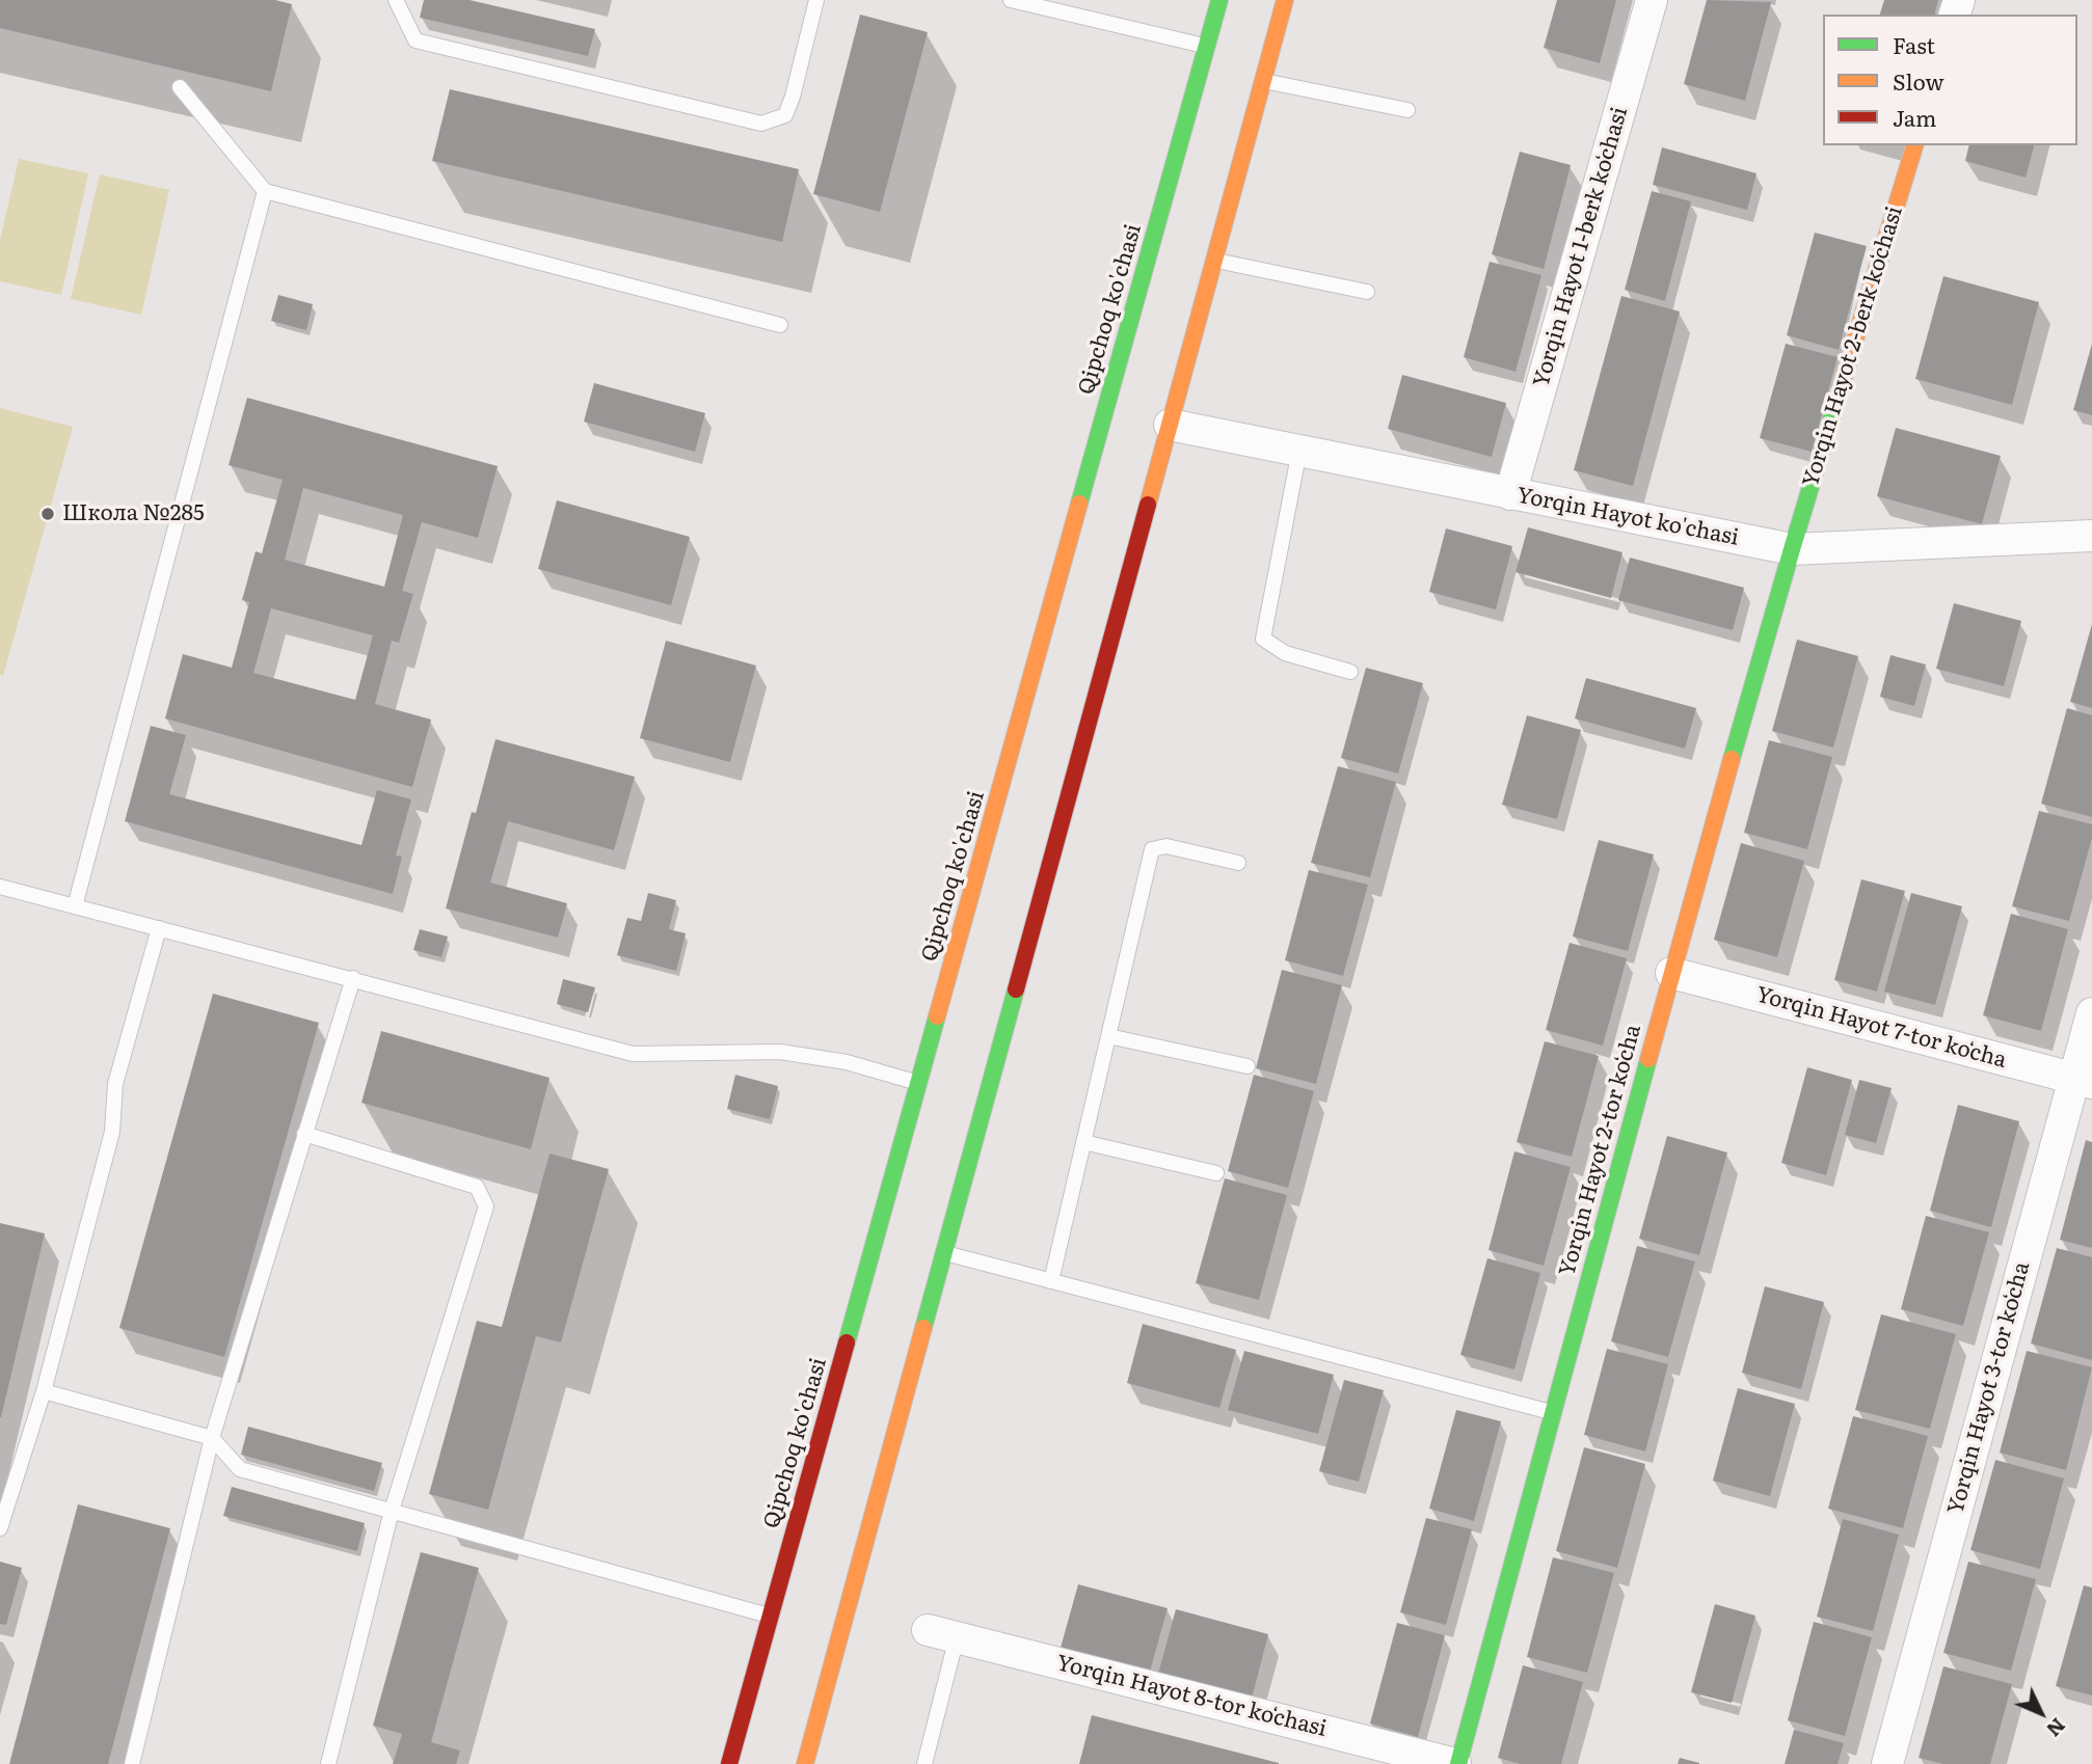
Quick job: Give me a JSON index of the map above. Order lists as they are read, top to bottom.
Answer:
{
  "streets": {
    "main road": ["Qipchoq ko'chasi", "Yorqin Hayot 2-berk koʻchasi", "Yorqin Hayot 2-tor koʻcha"],
    "street": [
      "Yorqin Hayot 1-berk koʻchasi",
      "Yorqin Hayot ko'chasi",
      "Yorqin Hayot 7-tor koʻcha",
      "Yorqin Hayot 3-tor koʻcha",
      "Yorqin Hayot 8-tor koʻchasi"
    ]
  },
  "crossings": [
    ["Yorqin Hayot 1-berk koʻchasi", "Yorqin Hayot ko'chasi"],
    ["Yorqin Hayot 2-berk koʻchasi", "Yorqin Hayot ko'chasi"],
    ["Yorqin Hayot 2-berk koʻchasi", "Yorqin Hayot 2-tor koʻcha"],
    ["Yorqin Hayot ko'chasi", "Yorqin Hayot 2-tor koʻcha"],
    ["Yorqin Hayot 7-tor koʻcha", "Yorqin Hayot 2-tor koʻcha"],
    ["Yorqin Hayot 7-tor koʻcha", "Yorqin Hayot 3-tor koʻcha"],
    ["Yorqin Hayot 2-tor koʻcha", "Yorqin Hayot 8-tor koʻchasi"]
  ],
  "places": ["Школа №285"],
  "legend": ["Fast", "Slow", "Jam"],
  "north": "bottom right"
}
